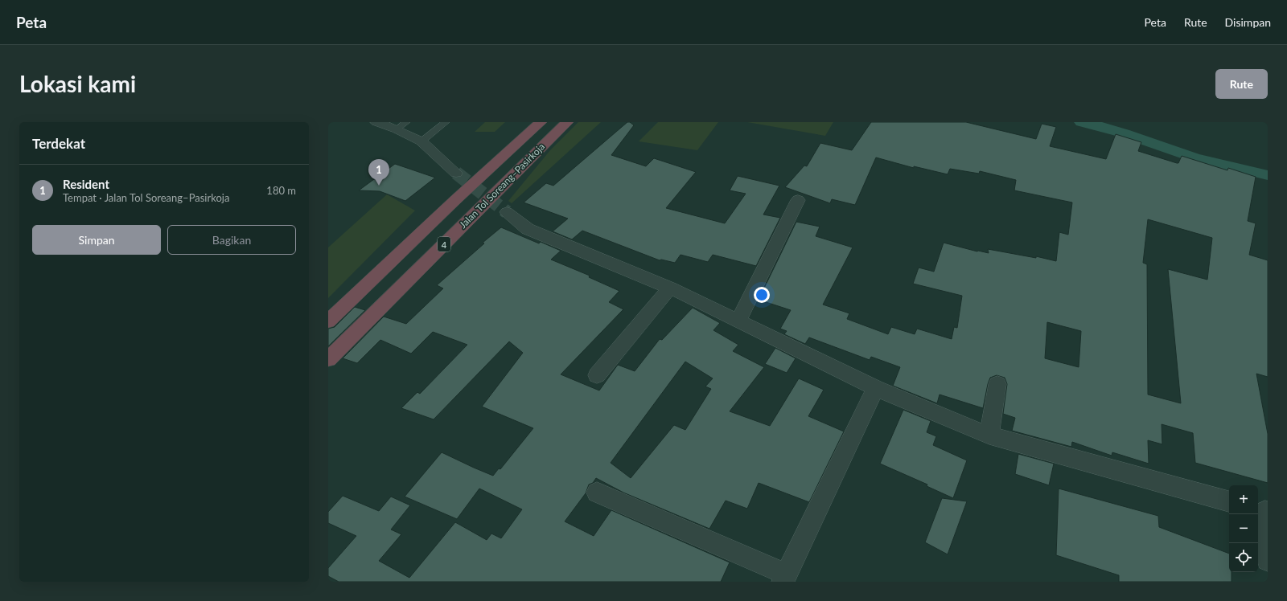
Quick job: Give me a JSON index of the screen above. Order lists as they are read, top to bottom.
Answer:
{
  "streets": {
    "highway": ["Jalan Tol Soreang–Pasirkoja", "4"]
  },
  "page": {
    "header": "Peta",
    "nav": ["Peta", "Rute", "Disimpan"],
    "buttons": [
      "Rute",
      ["Simpan", "Bagikan"]
    ],
    "title": "Lokasi kami",
    "heading": "Terdekat",
    "pins": "1",
    "list": [
      {
        "mark": "1",
        "name": "Resident",
        "note": "Tempat · Jalan Tol Soreang–Pasirkoja",
        "value": "180 m"
      }
    ],
    "map_buttons": ["+", "−"]
  }
}
